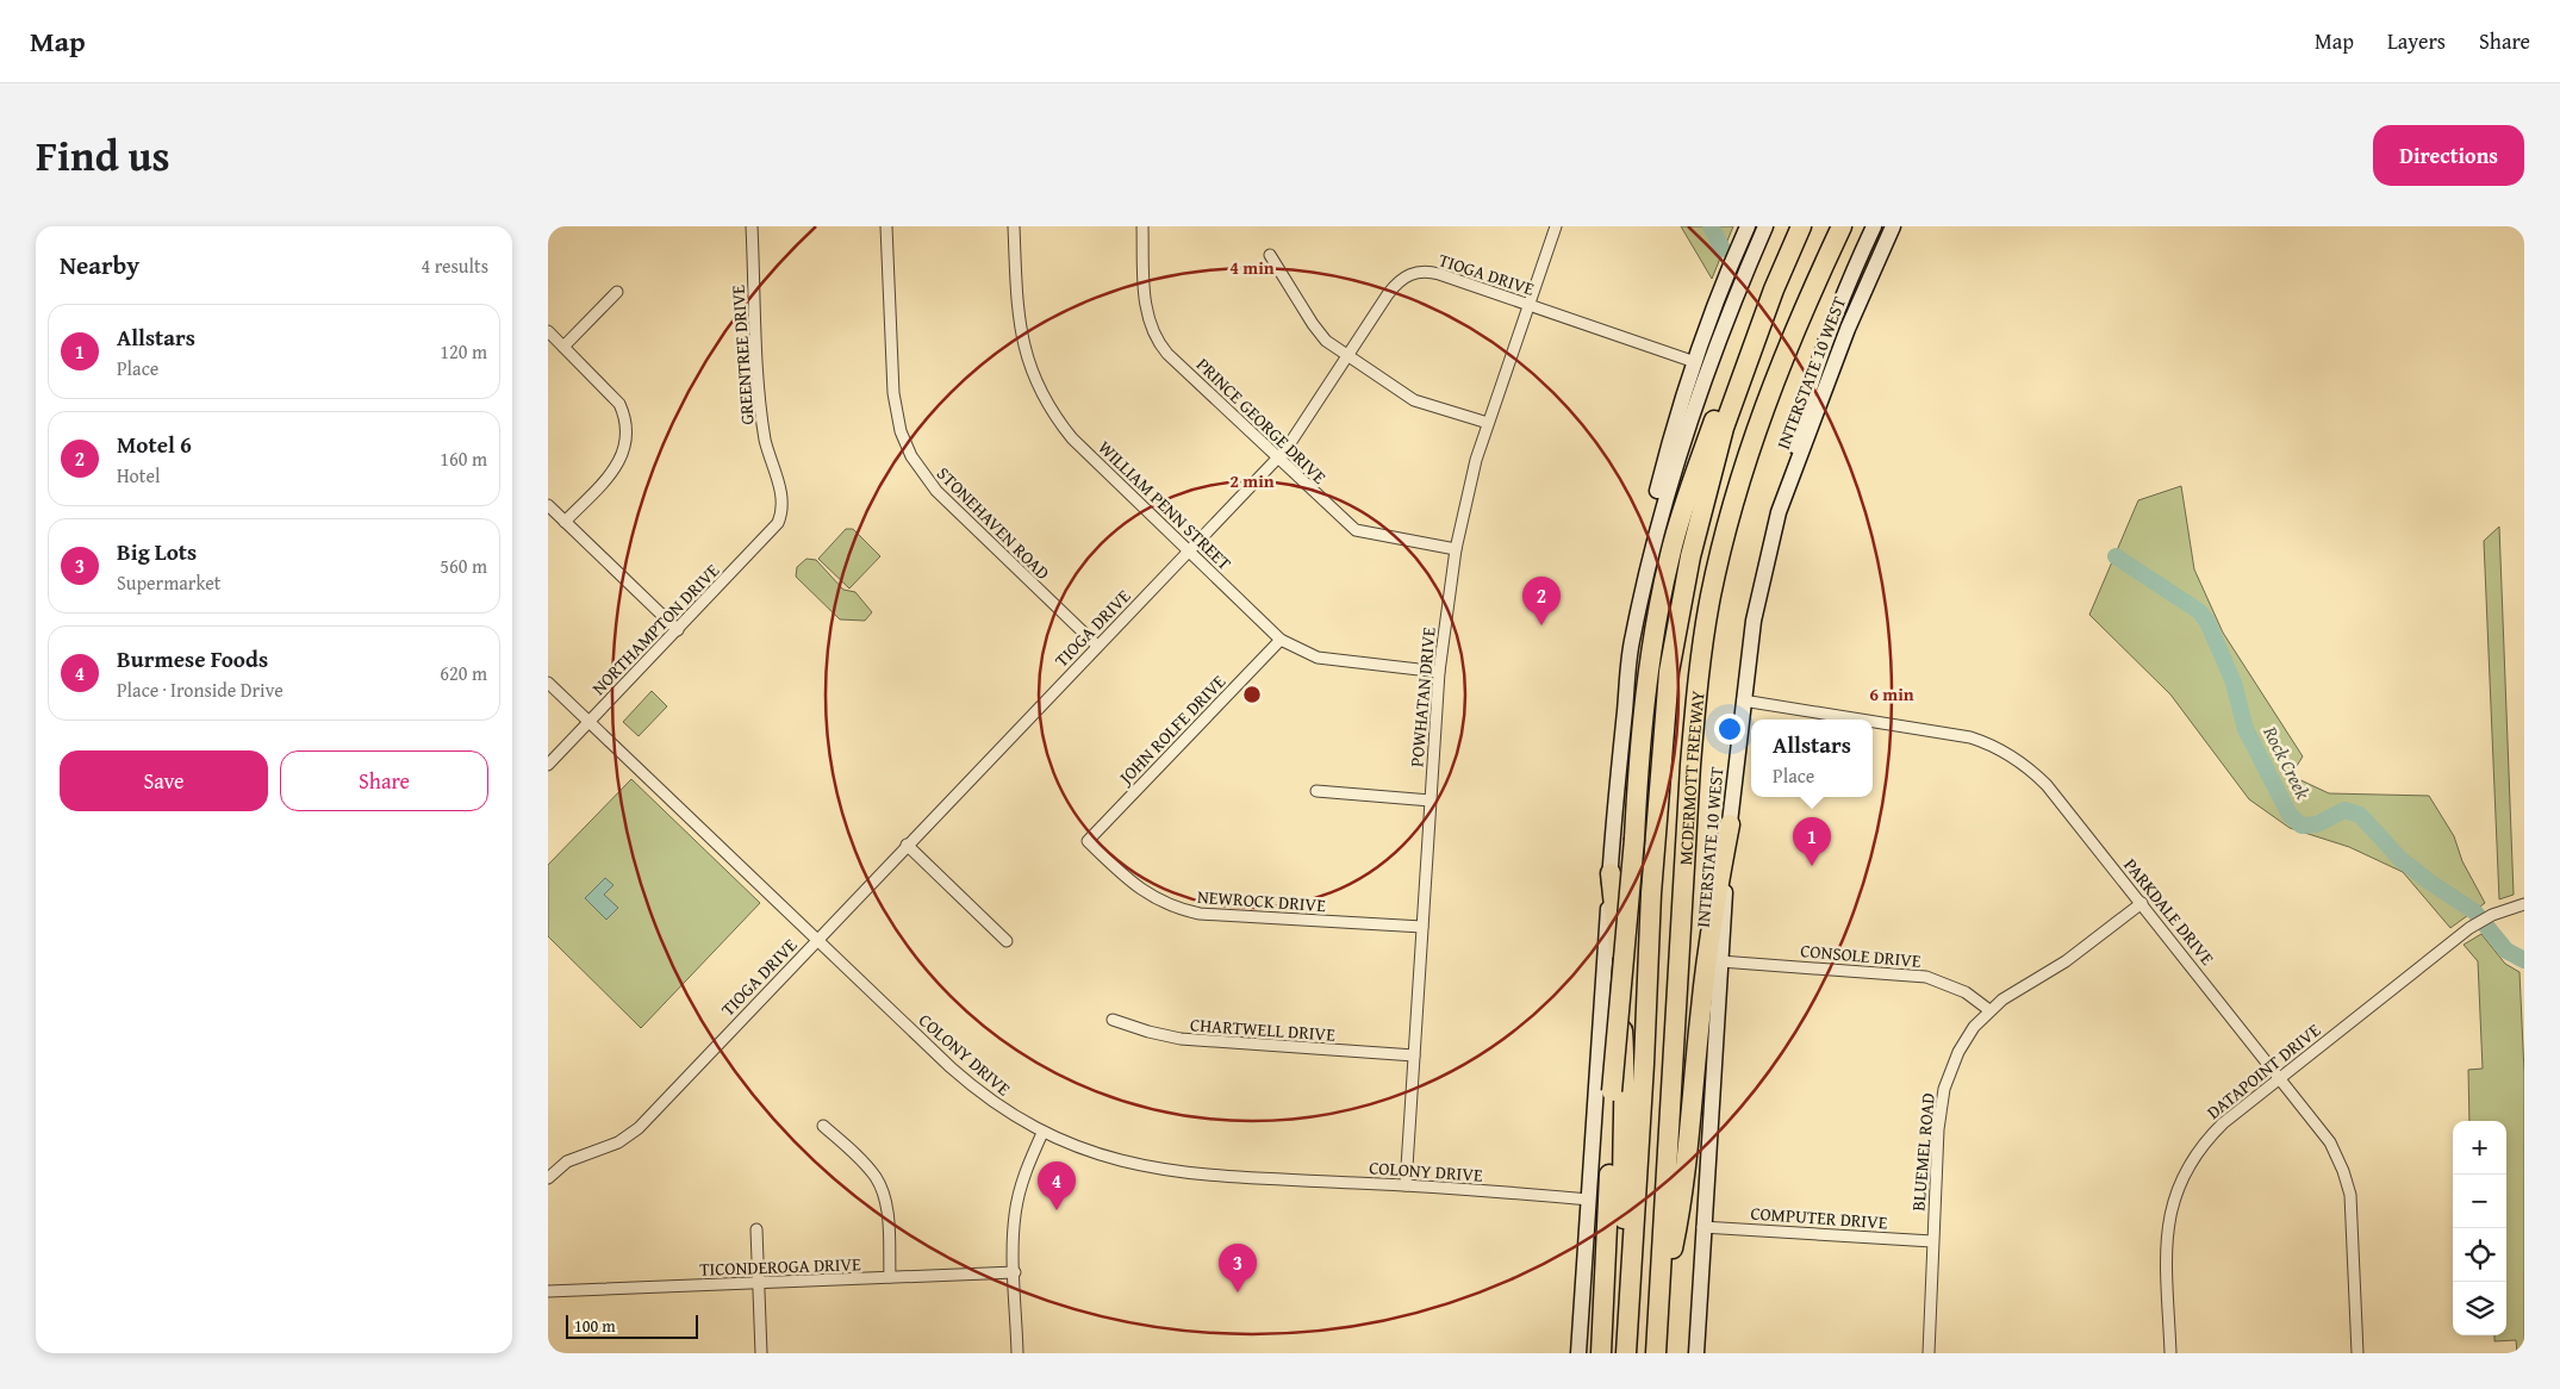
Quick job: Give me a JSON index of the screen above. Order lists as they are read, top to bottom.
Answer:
{
  "streets": {
    "highway": ["MCDERMOTT FREEWAY"],
    "main road": ["INTERSTATE 10 WEST"],
    "street": [
      "TIOGA DRIVE",
      "GREENTREE DRIVE",
      "PRINCE GEORGE DRIVE",
      "WILLIAM PENN STREET",
      "STONEHAVEN ROAD",
      "NORTHAMPTON DRIVE",
      "POWHATAN DRIVE",
      "JOHN ROLFE DRIVE",
      "NEWROCK DRIVE",
      "PARKDALE DRIVE",
      "CONSOLE DRIVE",
      "CHARTWELL DRIVE",
      "COLONY DRIVE",
      "DATAPOINT DRIVE",
      "BLUEMEL ROAD",
      "COMPUTER DRIVE",
      "TICONDEROGA DRIVE"
    ]
  },
  "crossings": [
    ["TIOGA DRIVE", "PRINCE GEORGE DRIVE"],
    ["TIOGA DRIVE", "WILLIAM PENN STREET"],
    ["TIOGA DRIVE", "STONEHAVEN ROAD"],
    ["TIOGA DRIVE", "POWHATAN DRIVE"],
    ["TIOGA DRIVE", "COLONY DRIVE"],
    ["GREENTREE DRIVE", "NORTHAMPTON DRIVE"],
    ["INTERSTATE 10 WEST", "PARKDALE DRIVE"],
    ["INTERSTATE 10 WEST", "CONSOLE DRIVE"],
    ["INTERSTATE 10 WEST", "COMPUTER DRIVE"],
    ["PRINCE GEORGE DRIVE", "POWHATAN DRIVE"],
    ["WILLIAM PENN STREET", "POWHATAN DRIVE"],
    ["WILLIAM PENN STREET", "JOHN ROLFE DRIVE"],
    ["NORTHAMPTON DRIVE", "COLONY DRIVE"],
    ["POWHATAN DRIVE", "NEWROCK DRIVE"],
    ["POWHATAN DRIVE", "CHARTWELL DRIVE"],
    ["POWHATAN DRIVE", "COLONY DRIVE"],
    ["JOHN ROLFE DRIVE", "NEWROCK DRIVE"],
    ["PARKDALE DRIVE", "DATAPOINT DRIVE"],
    ["PARKDALE DRIVE", "BLUEMEL ROAD"],
    ["CONSOLE DRIVE", "BLUEMEL ROAD"],
    ["BLUEMEL ROAD", "COMPUTER DRIVE"]
  ],
  "water": ["Rock Creek"],
  "scale_bar": "100 m",
  "page": {
    "header": "Map",
    "nav": ["Map", "Layers", "Share"],
    "title": "Find us",
    "buttons": [
      "Directions",
      ["Save", "Share"]
    ],
    "heading": ["Nearby", "4 results"],
    "list": [
      {
        "mark": "1",
        "name": "Allstars",
        "note": "Place",
        "value": "120 m"
      },
      {
        "mark": "2",
        "name": "Motel 6",
        "note": "Hotel",
        "value": "160 m"
      },
      {
        "mark": "3",
        "name": "Big Lots",
        "note": "Supermarket",
        "value": "560 m"
      },
      {
        "mark": "4",
        "name": "Burmese Foods",
        "note": "Place · Ironside Drive",
        "value": "620 m"
      }
    ],
    "pins": [
      "2",
      "1",
      "4",
      "3"
    ],
    "popup": ["Allstars", "Place"],
    "map_buttons": ["+", "−"],
    "scale": "100 m"
  },
  "rings": ["4 min", "2 min", "6 min"]
}
